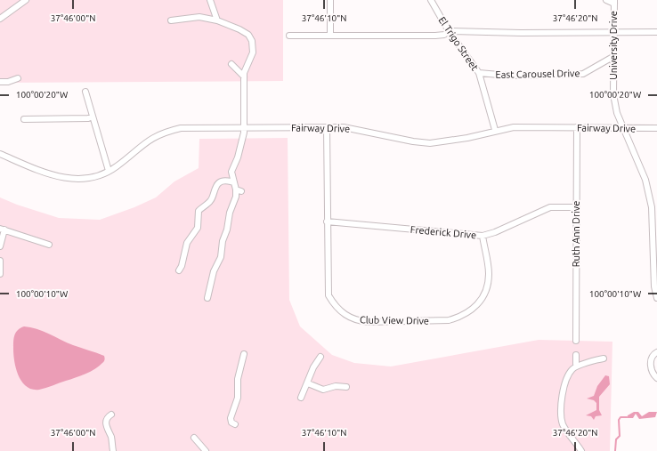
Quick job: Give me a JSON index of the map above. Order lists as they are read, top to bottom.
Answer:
{
  "streets": {
    "street": [
      "El Trigo Street",
      "University Drive",
      "East Carousel Drive",
      "Fairway Drive",
      "Frederick Drive",
      "Ruth Ann Drive",
      "Club View Drive"
    ]
  },
  "crossings": [
    ["El Trigo Street", "East Carousel Drive"],
    ["El Trigo Street", "Fairway Drive"],
    ["University Drive", "East Carousel Drive"],
    ["University Drive", "Fairway Drive"],
    ["Fairway Drive", "Ruth Ann Drive"],
    ["Fairway Drive", "Club View Drive"],
    ["Frederick Drive", "Ruth Ann Drive"],
    ["Frederick Drive", "Club View Drive"]
  ],
  "coordinates": [
    "37°46'00\"N",
    "37°46'10\"N",
    "37°46'20\"N",
    "100°00'20\"W",
    "100°00'10\"W"
  ]
}
